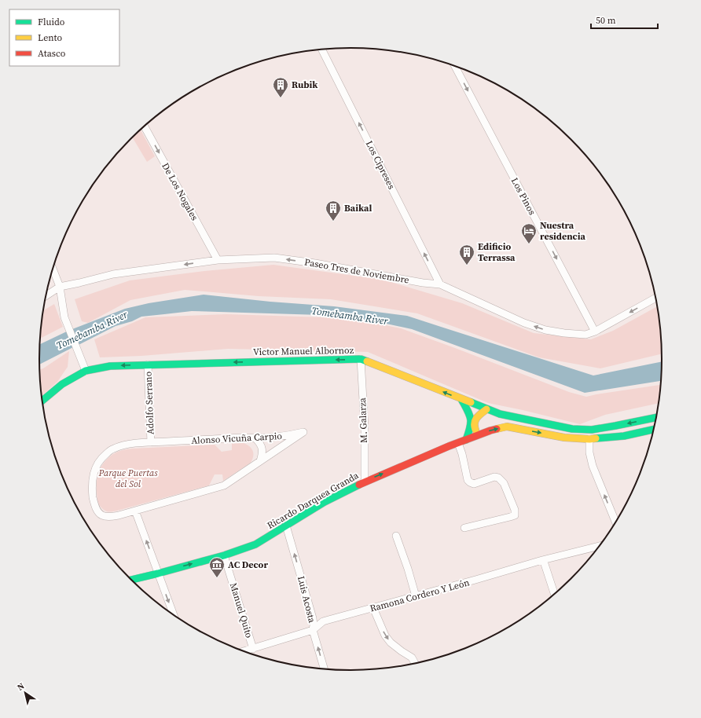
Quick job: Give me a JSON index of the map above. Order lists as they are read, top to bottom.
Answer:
{
  "streets": {
    "main road": ["Victor Manuel Albornoz", "Ricardo Darquea Granda"],
    "street": [
      "Los Cipreses",
      "De Los Nogales",
      "Los Pinos",
      "Paseo Tres de Noviembre",
      "Adolfo Serrano",
      "M. Galarza",
      "Alonso Vicuña Carpio",
      "Ramona Cordero Y León",
      "Luis Acosta",
      "Manuel Quito"
    ]
  },
  "crossings": [
    ["Los Cipreses", "Paseo Tres de Noviembre"],
    ["De Los Nogales", "Paseo Tres de Noviembre"],
    ["Los Pinos", "Paseo Tres de Noviembre"],
    ["Victor Manuel Albornoz", "Adolfo Serrano"],
    ["Victor Manuel Albornoz", "M. Galarza"],
    ["Adolfo Serrano", "Alonso Vicuña Carpio"],
    ["M. Galarza", "Ricardo Darquea Granda"],
    ["Ricardo Darquea Granda", "Luis Acosta"],
    ["Ricardo Darquea Granda", "Manuel Quito"],
    ["Ramona Cordero Y León", "Luis Acosta"],
    ["Ramona Cordero Y León", "Manuel Quito"]
  ],
  "one_way": [
    "Los Cipreses",
    "De Los Nogales",
    "Los Pinos",
    "Paseo Tres de Noviembre",
    "Victor Manuel Albornoz",
    "Ricardo Darquea Granda",
    "Luis Acosta"
  ],
  "water": ["Tomebamba River"],
  "parks": ["Parque Puertas del Sol"],
  "places": {
    "building": ["Rubik", "Baikal", "Edificio Terrassa"],
    "hotel": ["Nuestra residencia"],
    "museum": ["AC Decor"]
  },
  "legend": ["Fluido", "Lento", "Atasco"],
  "scale_bar": "50 m",
  "north": "top left"
}
